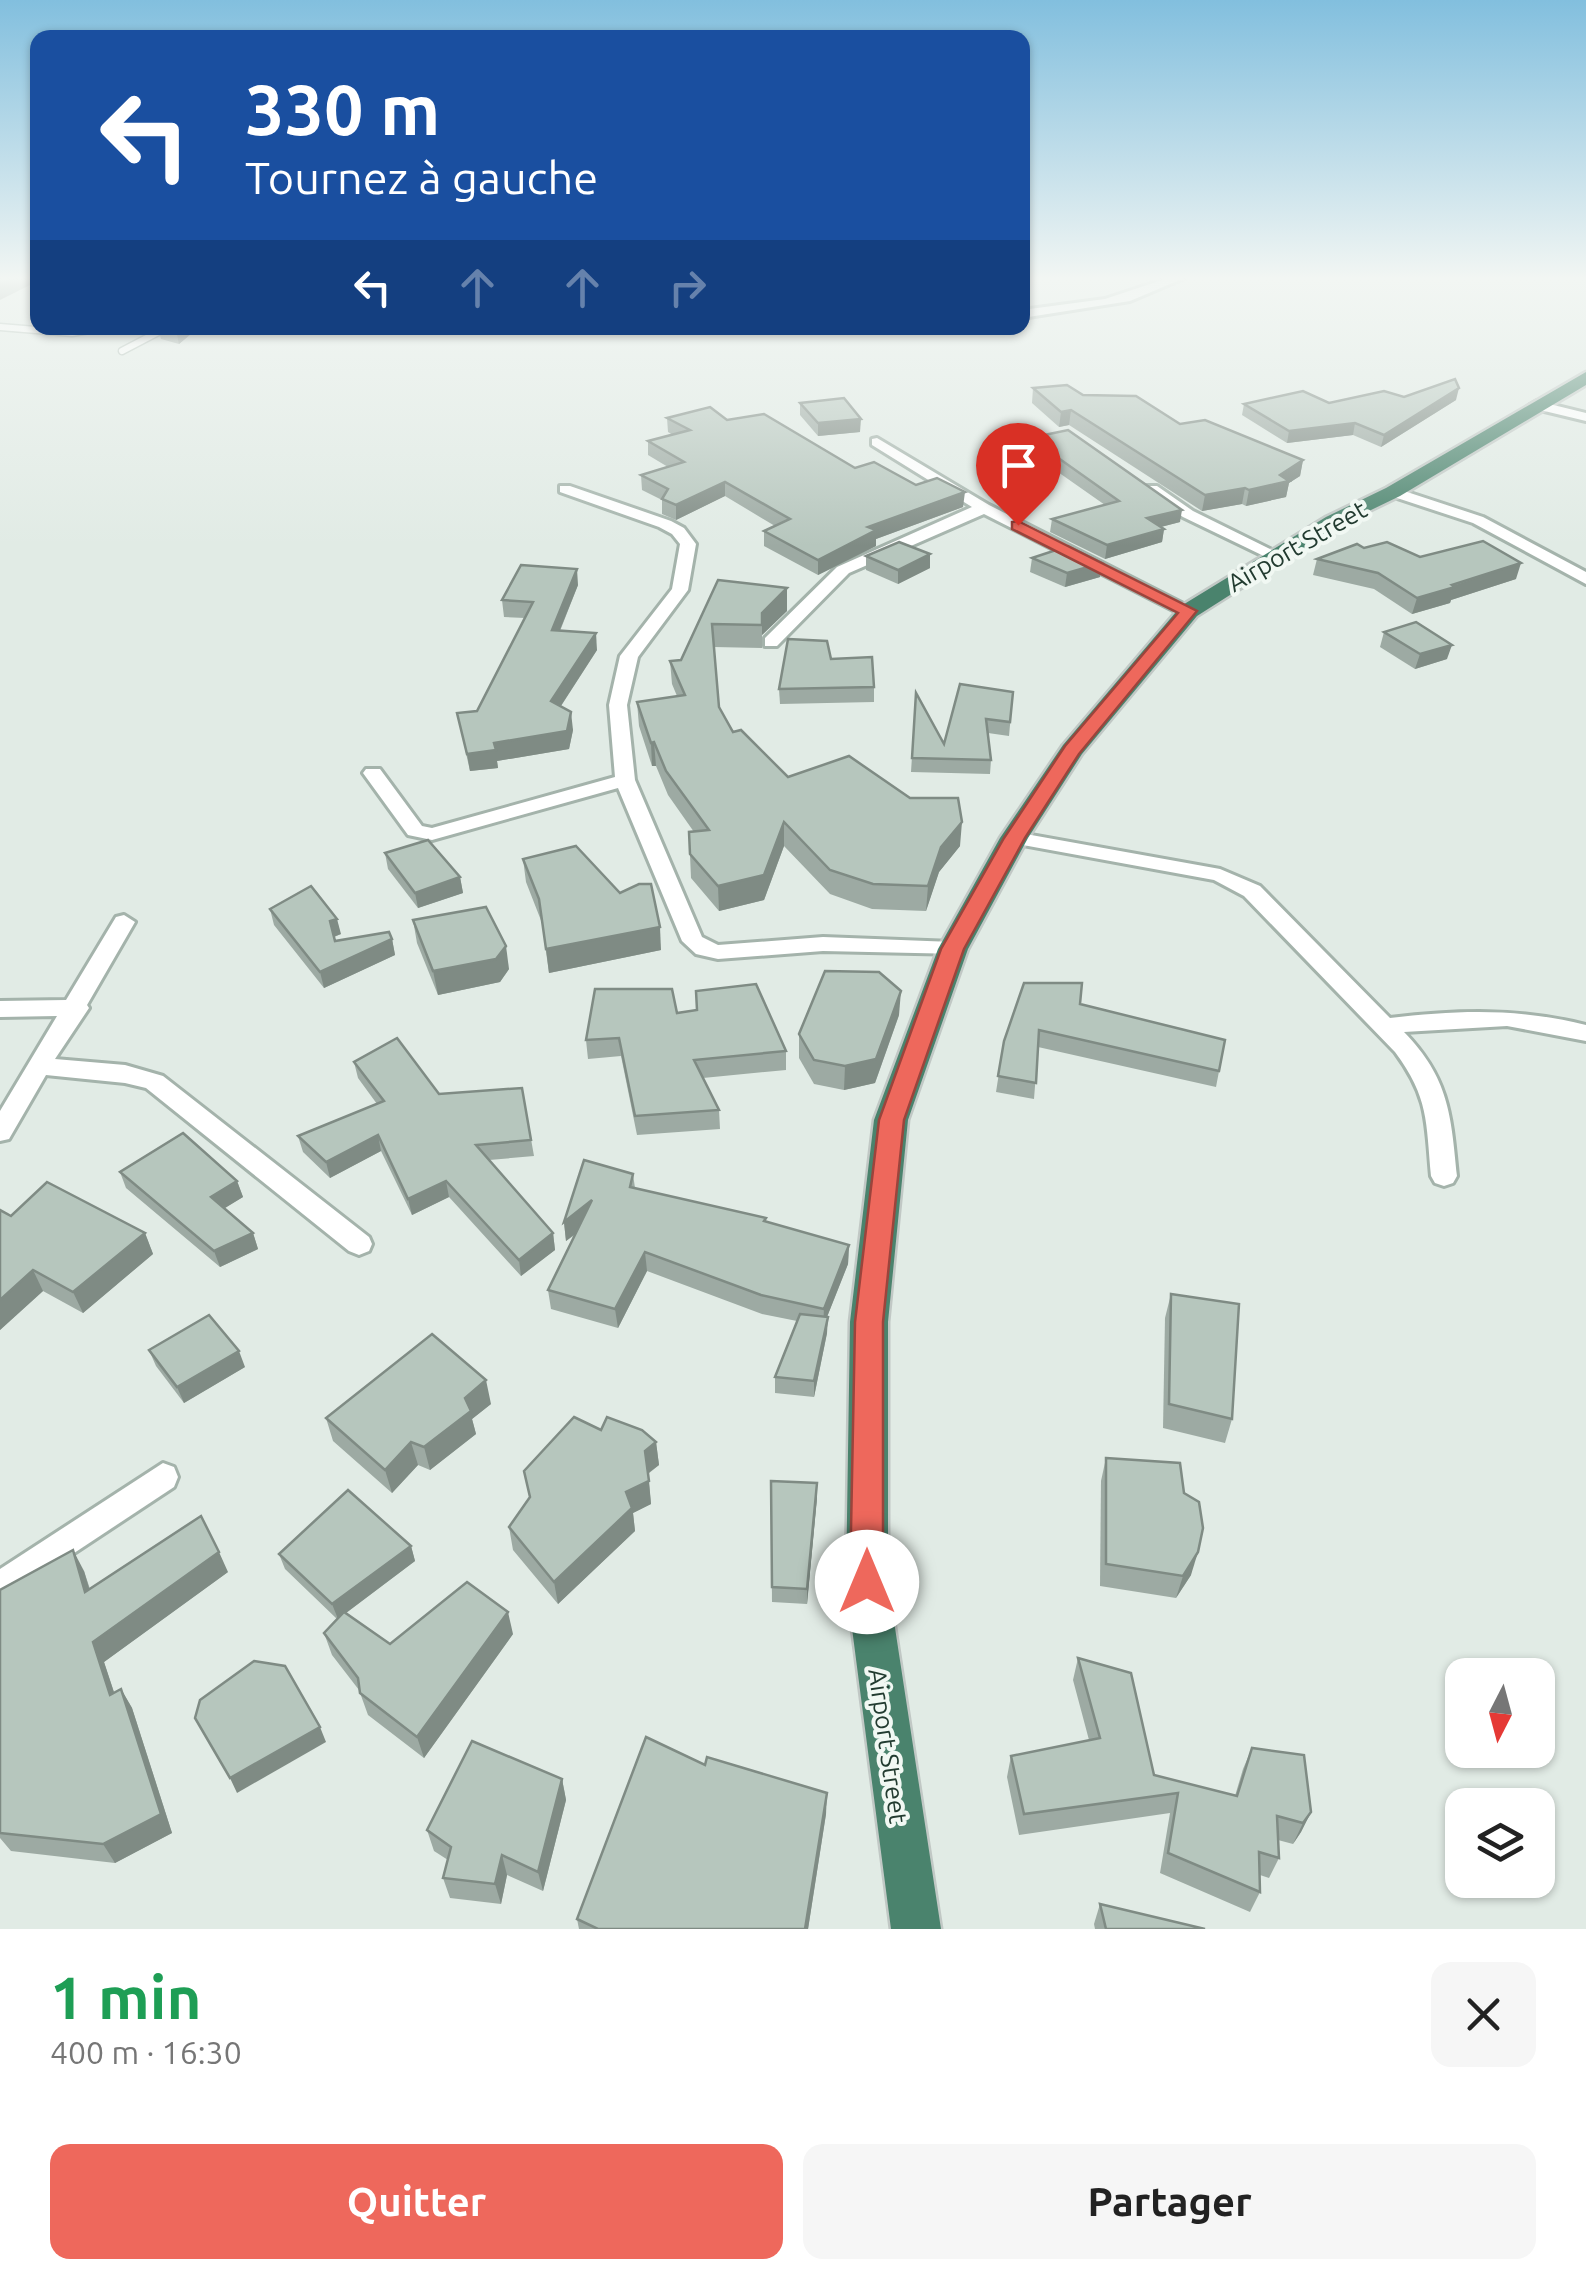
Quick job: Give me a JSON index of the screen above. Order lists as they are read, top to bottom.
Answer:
{
  "streets": {
    "highway": ["Airport Street"]
  },
  "north": "bottom",
  "page": {
    "turn": ["330 m", "Tournez à gauche"],
    "heading": ["1 min", "400 m · 16:30"],
    "buttons": ["Quitter", "Partager"]
  }
}
